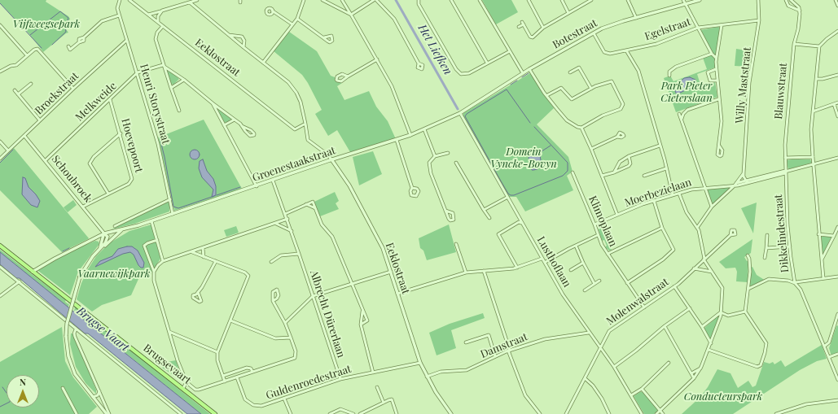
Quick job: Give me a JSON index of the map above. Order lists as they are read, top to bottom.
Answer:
{
  "streets": {
    "main road": ["Brugsevaart"],
    "street": [
      "Egelstraat",
      "Botestraat",
      "Eeklostraat",
      "Willy Maststraat",
      "Blauwstraat",
      "Broekstraat",
      "Melkweide",
      "Henri Storystraat",
      "Hoevepoort",
      "Groenestaakstraat",
      "Schoubroek",
      "Moerbezielaan",
      "Klimoplaan",
      "Dikkelindestraat",
      "Lusthoflaan",
      "Molenwalstraat",
      "Albrecht Dürerlaan",
      "Damstraat",
      "Guldenroedestraat"
    ]
  },
  "crossings": [
    ["Egelstraat", "Botestraat"],
    ["Egelstraat", "Willy Maststraat"],
    ["Botestraat", "Groenestaakstraat"],
    ["Eeklostraat", "Groenestaakstraat"],
    ["Eeklostraat", "Damstraat"],
    ["Eeklostraat", "Guldenroedestraat"],
    ["Willy Maststraat", "Moerbezielaan"],
    ["Blauwstraat", "Moerbezielaan"],
    ["Blauwstraat", "Dikkelindestraat"],
    ["Broekstraat", "Henri Storystraat"],
    ["Broekstraat", "Schoubroek"],
    ["Melkweide", "Henri Storystraat"],
    ["Melkweide", "Hoevepoort"],
    ["Melkweide", "Schoubroek"],
    ["Henri Storystraat", "Groenestaakstraat"],
    ["Hoevepoort", "Schoubroek"],
    ["Groenestaakstraat", "Schoubroek"],
    ["Groenestaakstraat", "Lusthoflaan"],
    ["Groenestaakstraat", "Albrecht Dürerlaan"],
    ["Groenestaakstraat", "Brugsevaart"],
    ["Moerbezielaan", "Klimoplaan"],
    ["Moerbezielaan", "Dikkelindestraat"],
    ["Klimoplaan", "Molenwalstraat"],
    ["Lusthoflaan", "Molenwalstraat"],
    ["Lusthoflaan", "Damstraat"],
    ["Albrecht Dürerlaan", "Guldenroedestraat"]
  ],
  "water": ["Het Liefken", "Brugse Vaart"],
  "parks": [
    "Vijfweegsepark",
    "Park Pieter Cieterslaan",
    "Domein Vyncke-Bovyn",
    "Vaarnewijkpark",
    "Conducteurspark"
  ],
  "north": "top"
}
